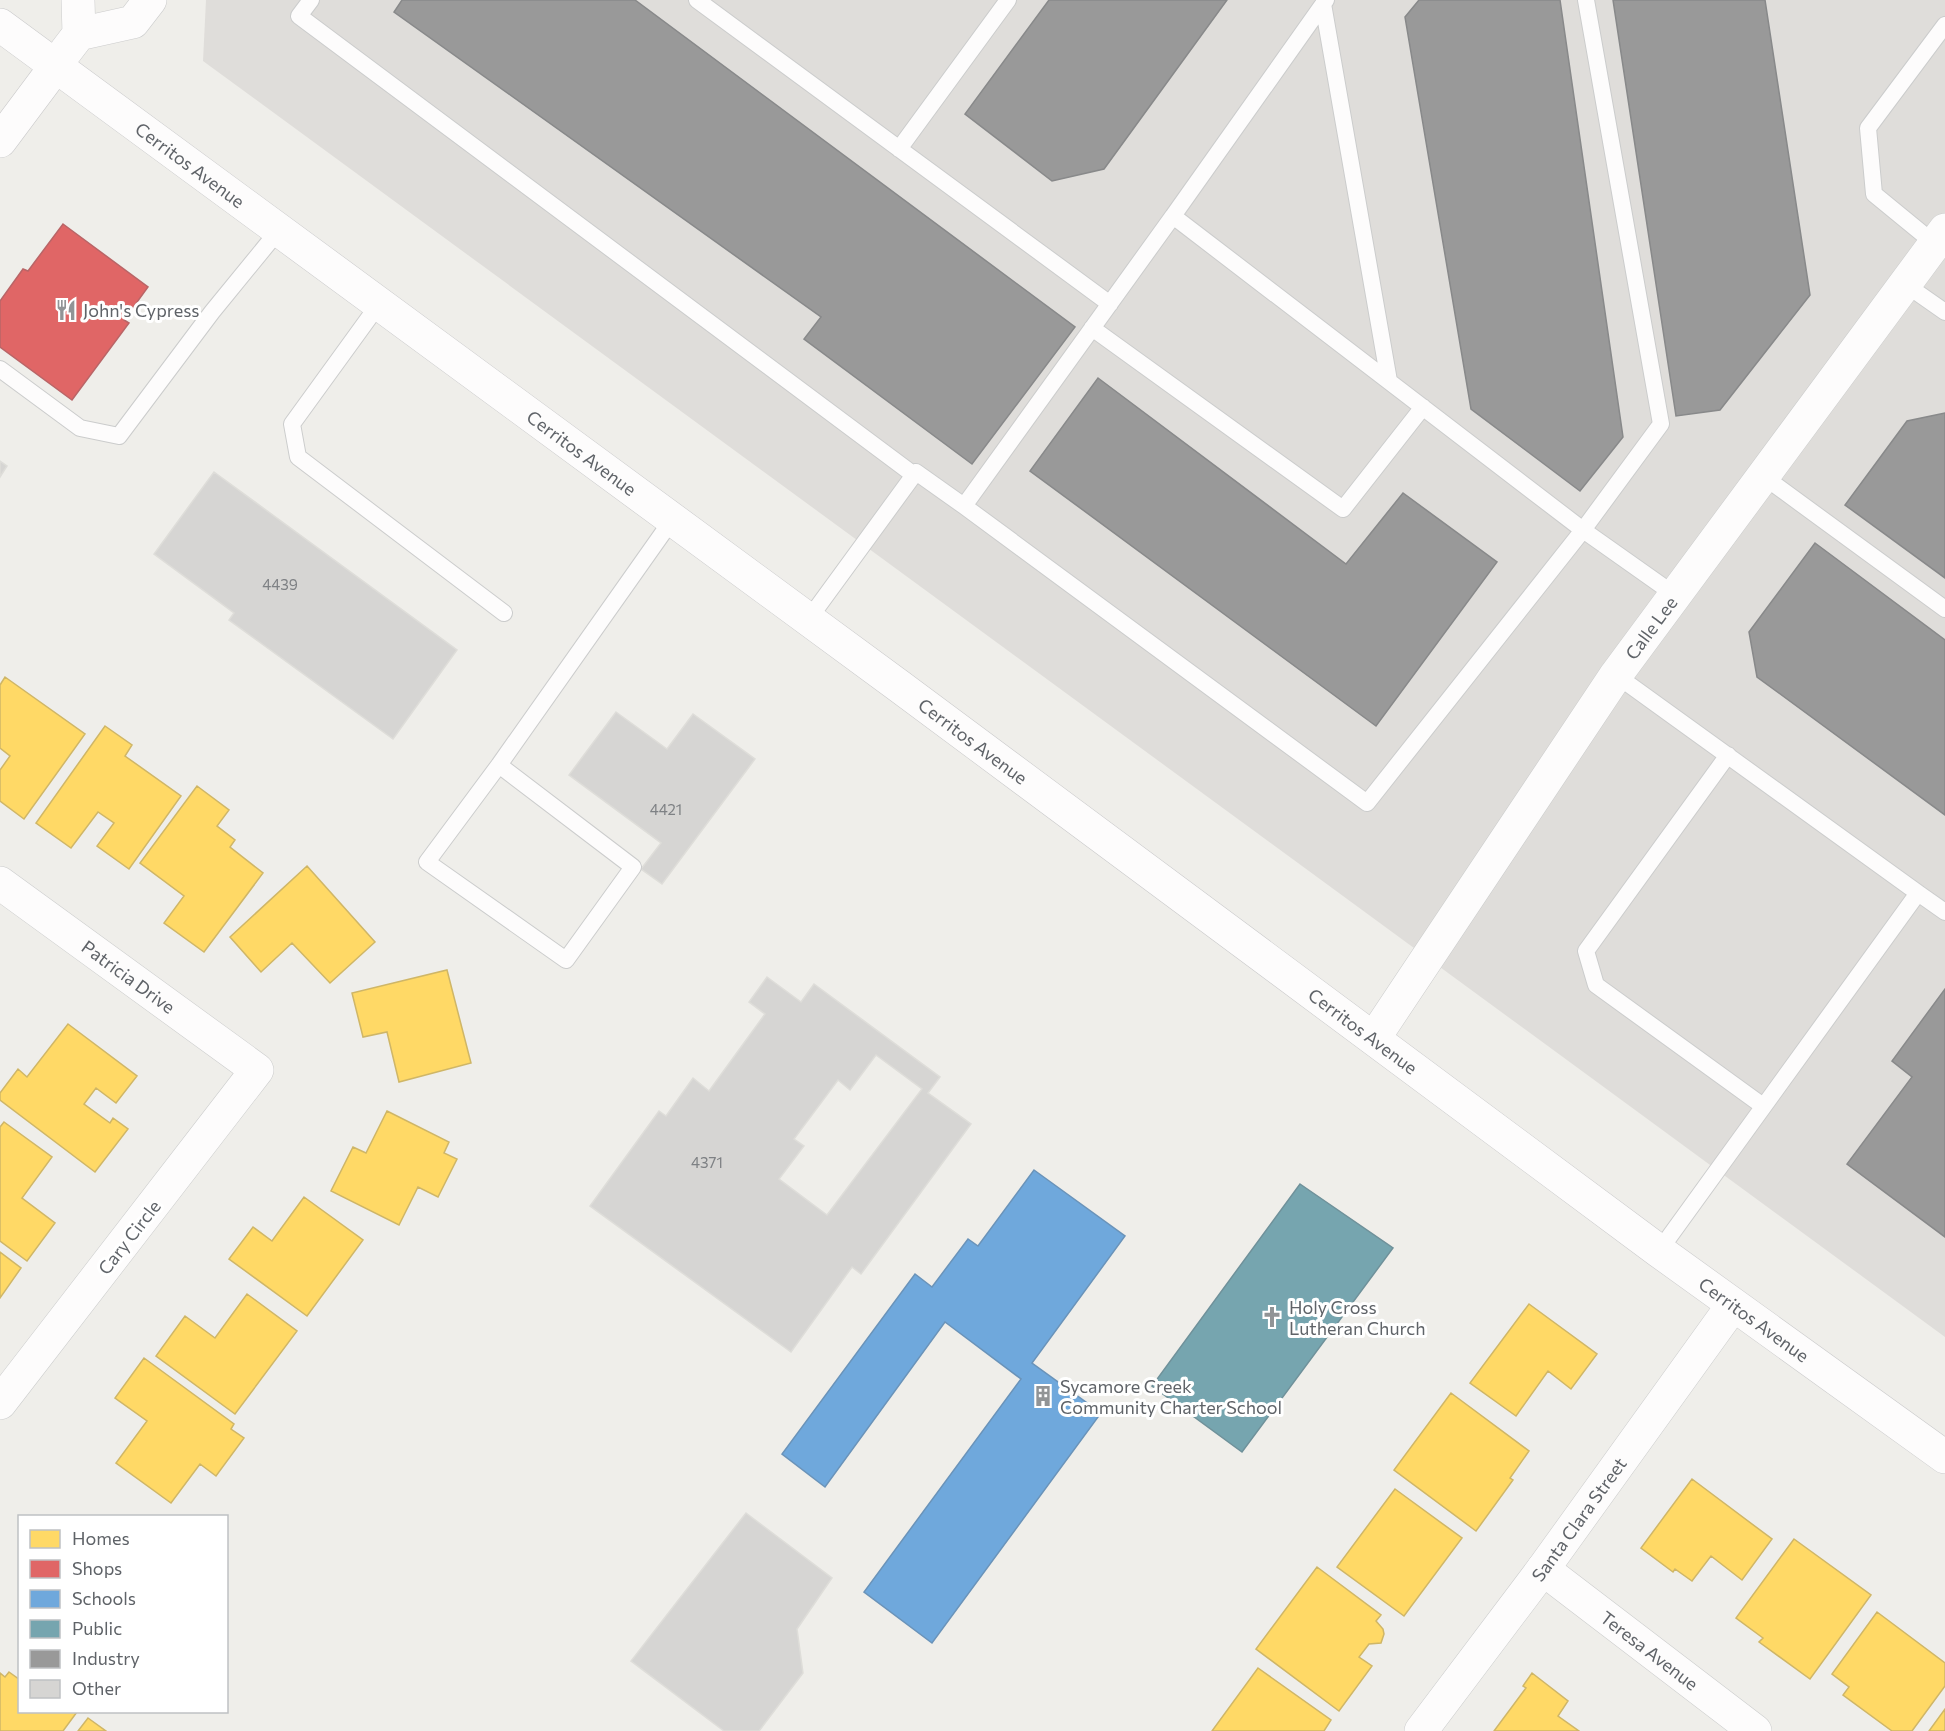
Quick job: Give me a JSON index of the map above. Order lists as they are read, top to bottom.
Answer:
{
  "streets": {
    "street": [
      "Cerritos Avenue",
      "Calle Lee",
      "Patricia Drive",
      "Cary Circle",
      "Santa Clara Street",
      "Teresa Avenue"
    ]
  },
  "crossings": [
    ["Cerritos Avenue", "Calle Lee"],
    ["Cerritos Avenue", "Santa Clara Street"],
    ["Patricia Drive", "Cary Circle"],
    ["Santa Clara Street", "Teresa Avenue"]
  ],
  "places": {
    "restaurant": ["John's Cypress"],
    "church": ["Holy Cross Lutheran Church"],
    "building": ["Sycamore Creek Community Charter School"]
  },
  "house_numbers": ["4439", "4421", "4371"],
  "legend": [
    "Homes",
    "Shops",
    "Schools",
    "Public",
    "Industry",
    "Other"
  ]
}
